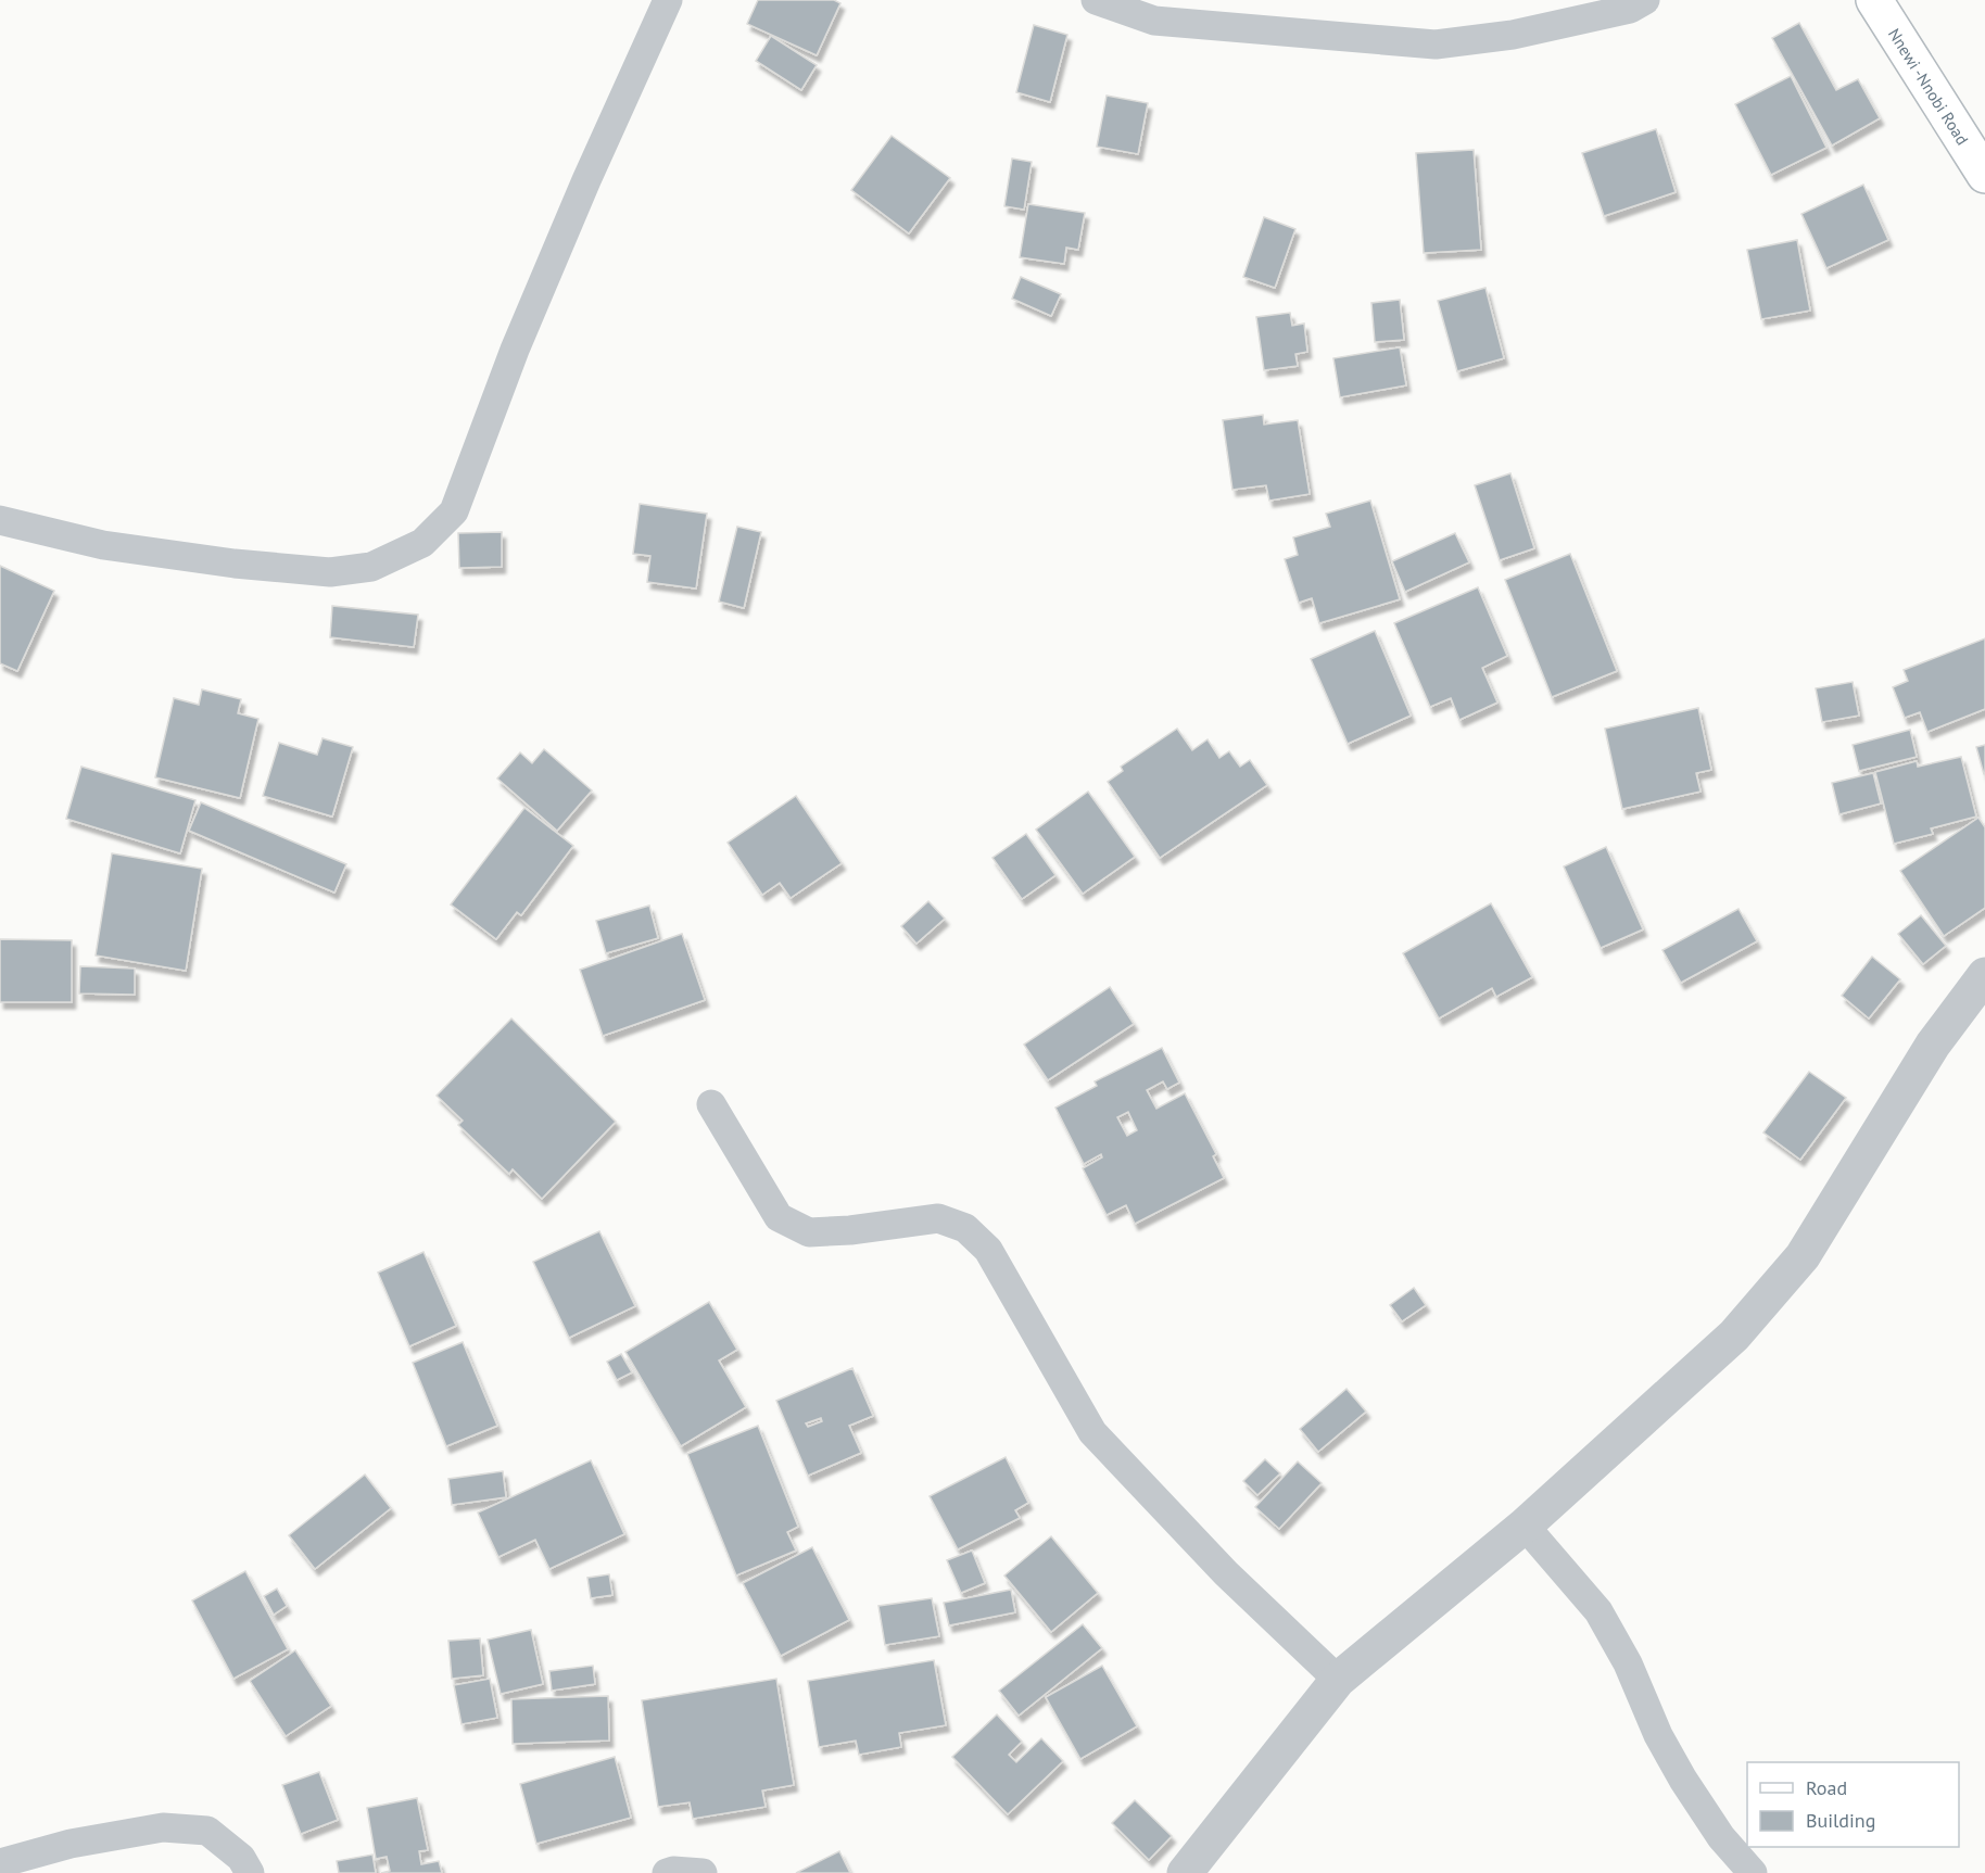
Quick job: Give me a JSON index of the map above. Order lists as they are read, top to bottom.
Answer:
{
  "streets": {
    "main road": ["Nnewi -Nnobi Road"]
  },
  "legend": ["Road", "Building"]
}
